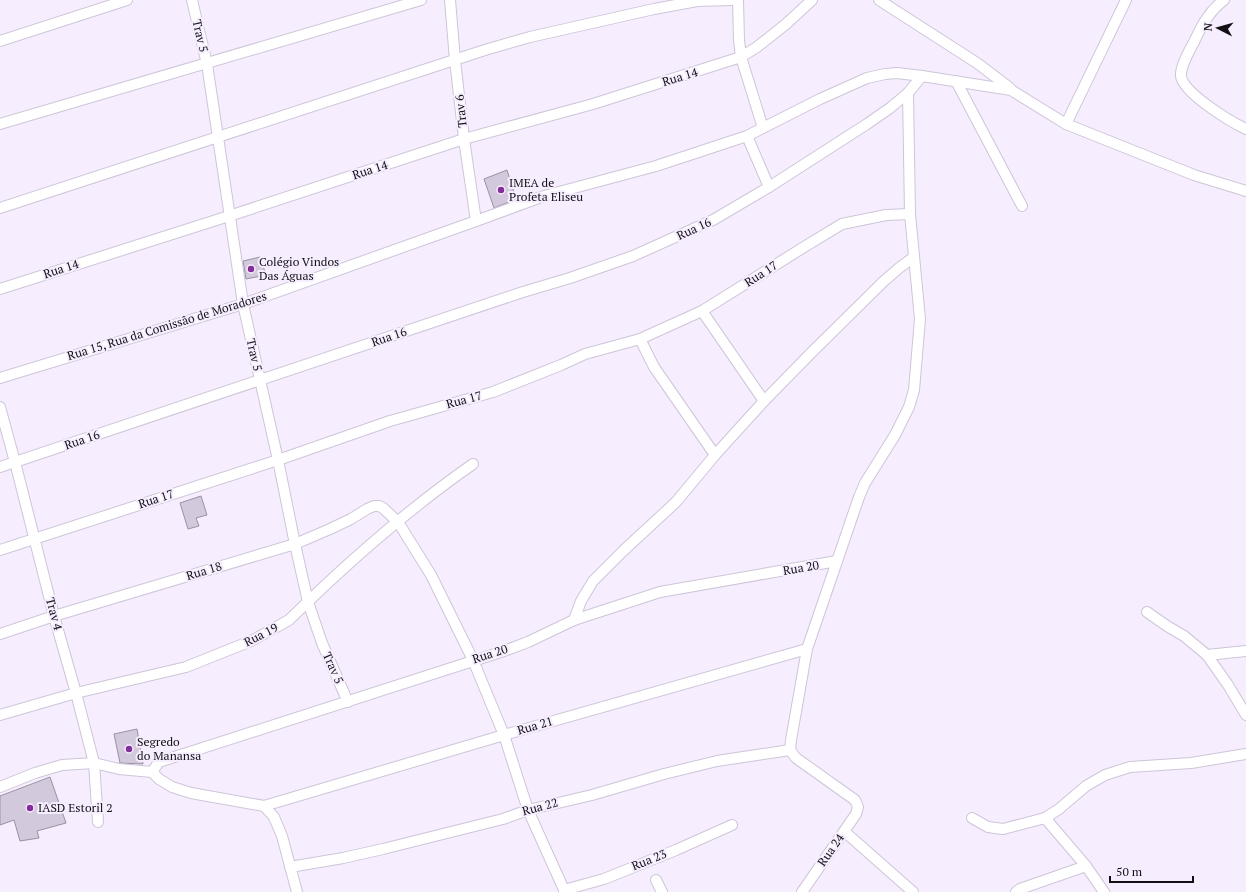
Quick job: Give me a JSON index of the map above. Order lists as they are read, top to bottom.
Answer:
{
  "streets": {
    "street": [
      "Trav 5",
      "Rua 14",
      "Trav 6",
      "Rua 16",
      "Rua 17",
      "Rua 15, Rua da Comissão de Moradores",
      "Rua 20",
      "Rua 18",
      "Trav 4",
      "Rua 19",
      "Rua 21",
      "Rua 22",
      "Rua 24",
      "Rua 23"
    ]
  },
  "crossings": [
    ["Trav 5", "Rua 14"],
    ["Trav 5", "Rua 16"],
    ["Trav 5", "Rua 17"],
    ["Trav 5", "Rua 15, Rua da Comissão de Moradores"],
    ["Trav 5", "Rua 20"],
    ["Trav 5", "Rua 18"],
    ["Trav 5", "Rua 19"],
    ["Rua 14", "Trav 6"],
    ["Trav 6", "Rua 15, Rua da Comissão de Moradores"],
    ["Rua 16", "Rua 15, Rua da Comissão de Moradores"],
    ["Rua 16", "Trav 4"],
    ["Rua 17", "Trav 4"],
    ["Rua 20", "Rua 18"],
    ["Rua 18", "Trav 4"],
    ["Rua 18", "Rua 19"],
    ["Rua 18", "Rua 21"],
    ["Rua 18", "Rua 22"],
    ["Rua 18", "Rua 23"],
    ["Trav 4", "Rua 19"],
    ["Rua 22", "Rua 24"]
  ],
  "places": [
    "IMEA de Profeta Eliseu",
    "Colégio Vindos Das Águas",
    "Segredo do Manansa",
    "IASD Estoril 2"
  ],
  "scale_bar": "50 m",
  "north": "left"
}
